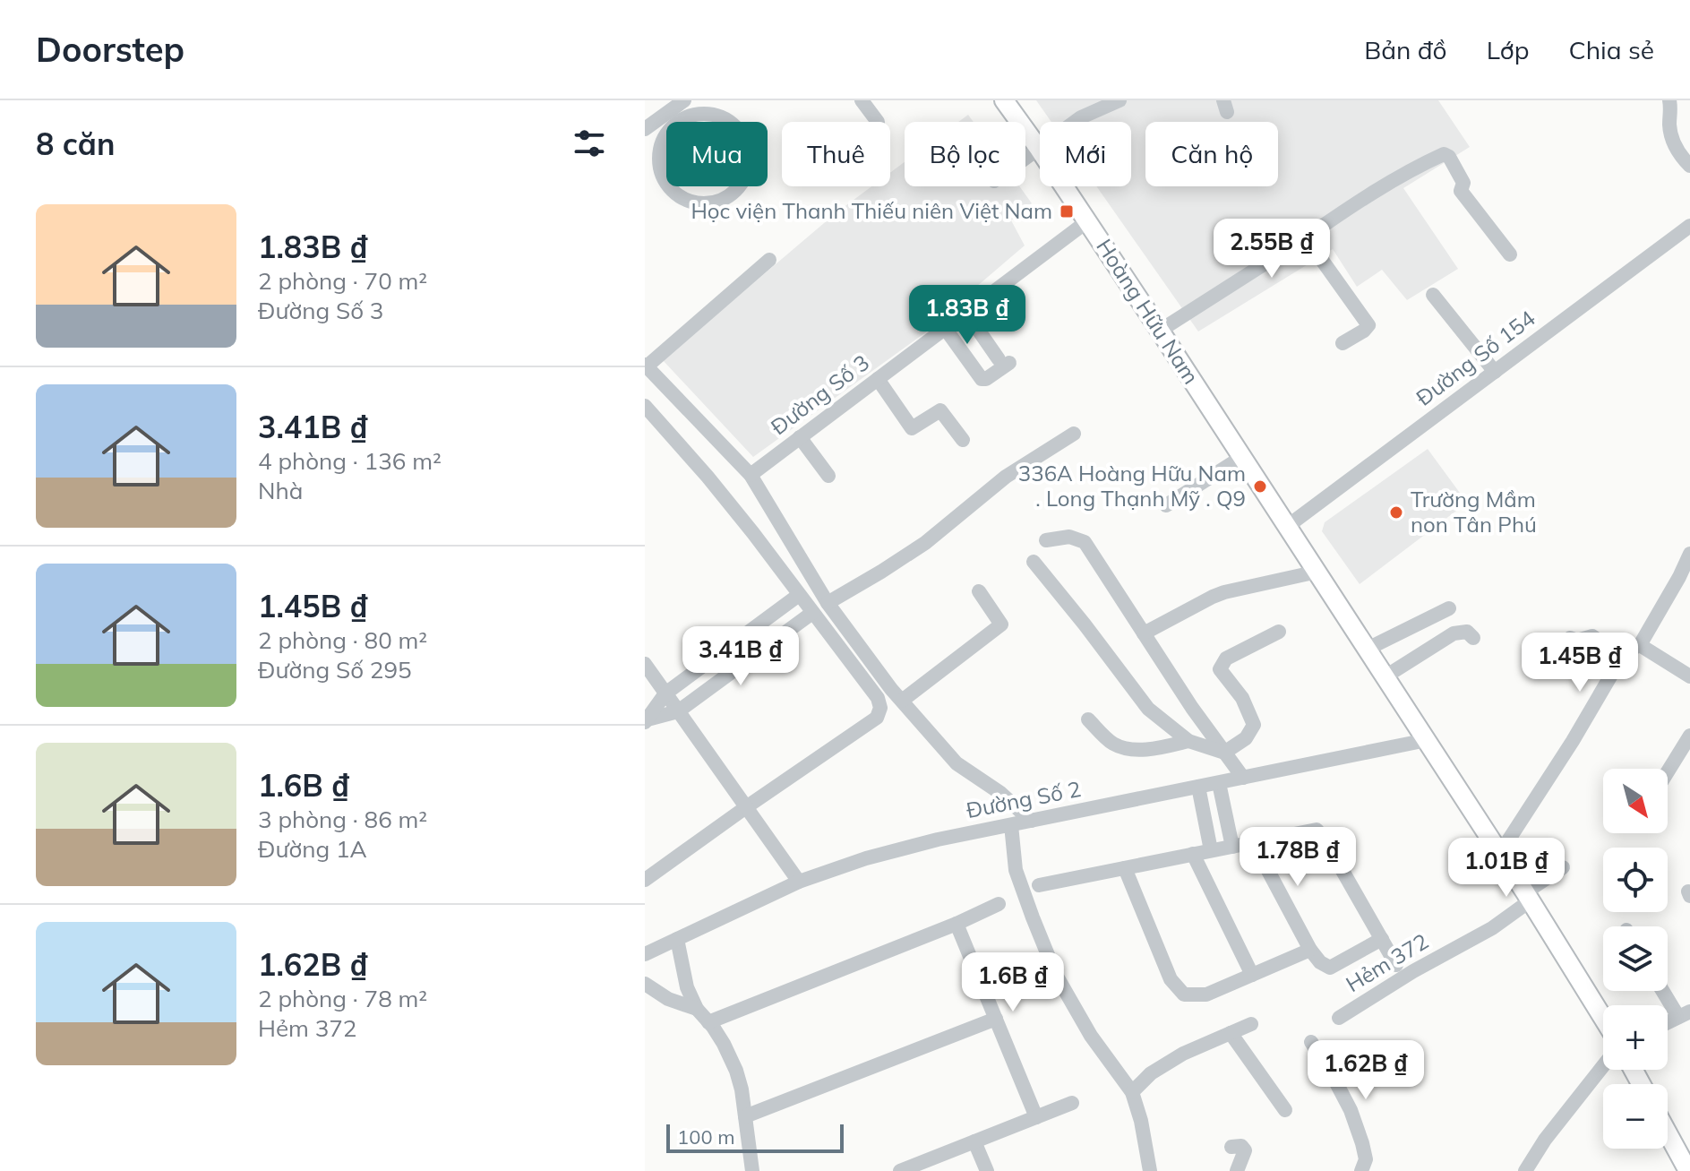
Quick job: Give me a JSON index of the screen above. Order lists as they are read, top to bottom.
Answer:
{
  "streets": {
    "main road": ["Hoàng Hữu Nam"],
    "street": [
      "Đường Số 154",
      "Đường Số 3",
      "Đường Số 2",
      "Hẻm 372"
    ]
  },
  "crossings": [
    ["Hoàng Hữu Nam", "Đường Số 154"],
    ["Hoàng Hữu Nam", "Đường Số 3"],
    ["Hoàng Hữu Nam", "Đường Số 2"]
  ],
  "places": {
    "transit": ["Học viện Thanh Thiếu niên Việt Nam"],
    "other": ["336A Hoàng Hữu Nam . Long Thạnh Mỹ . Q9", "Trường Mầm non Tân Phú"]
  },
  "scale_bar": "100 m",
  "north": "bottom right",
  "page": {
    "header": "Doorstep",
    "nav": ["Bản đồ", "Lớp", "Chia sẻ"],
    "heading": "8 căn",
    "chip": [
      "Mua",
      "Thuê",
      "Bộ lọc",
      "Mới",
      "Căn hộ"
    ],
    "list": [
      {
        "name": "1.83B ₫",
        "note": "2 phòng · 70 m² · Đường Số 3"
      },
      {
        "name": "3.41B ₫",
        "note": "4 phòng · 136 m² · Nhà"
      },
      {
        "name": "1.45B ₫",
        "note": "2 phòng · 80 m² · Đường Số 295"
      },
      {
        "name": "1.6B ₫",
        "note": "3 phòng · 86 m² · Đường 1A"
      },
      {
        "name": "1.62B ₫",
        "note": "2 phòng · 78 m² · Hẻm 372"
      }
    ],
    "price": [
      "2.55B ₫",
      "1.83B ₫",
      "3.41B ₫",
      "1.45B ₫",
      "1.78B ₫",
      "1.01B ₫",
      "1.6B ₫",
      "1.62B ₫"
    ],
    "map_buttons": ["+", "−"],
    "scale": "100 m"
  }
}
